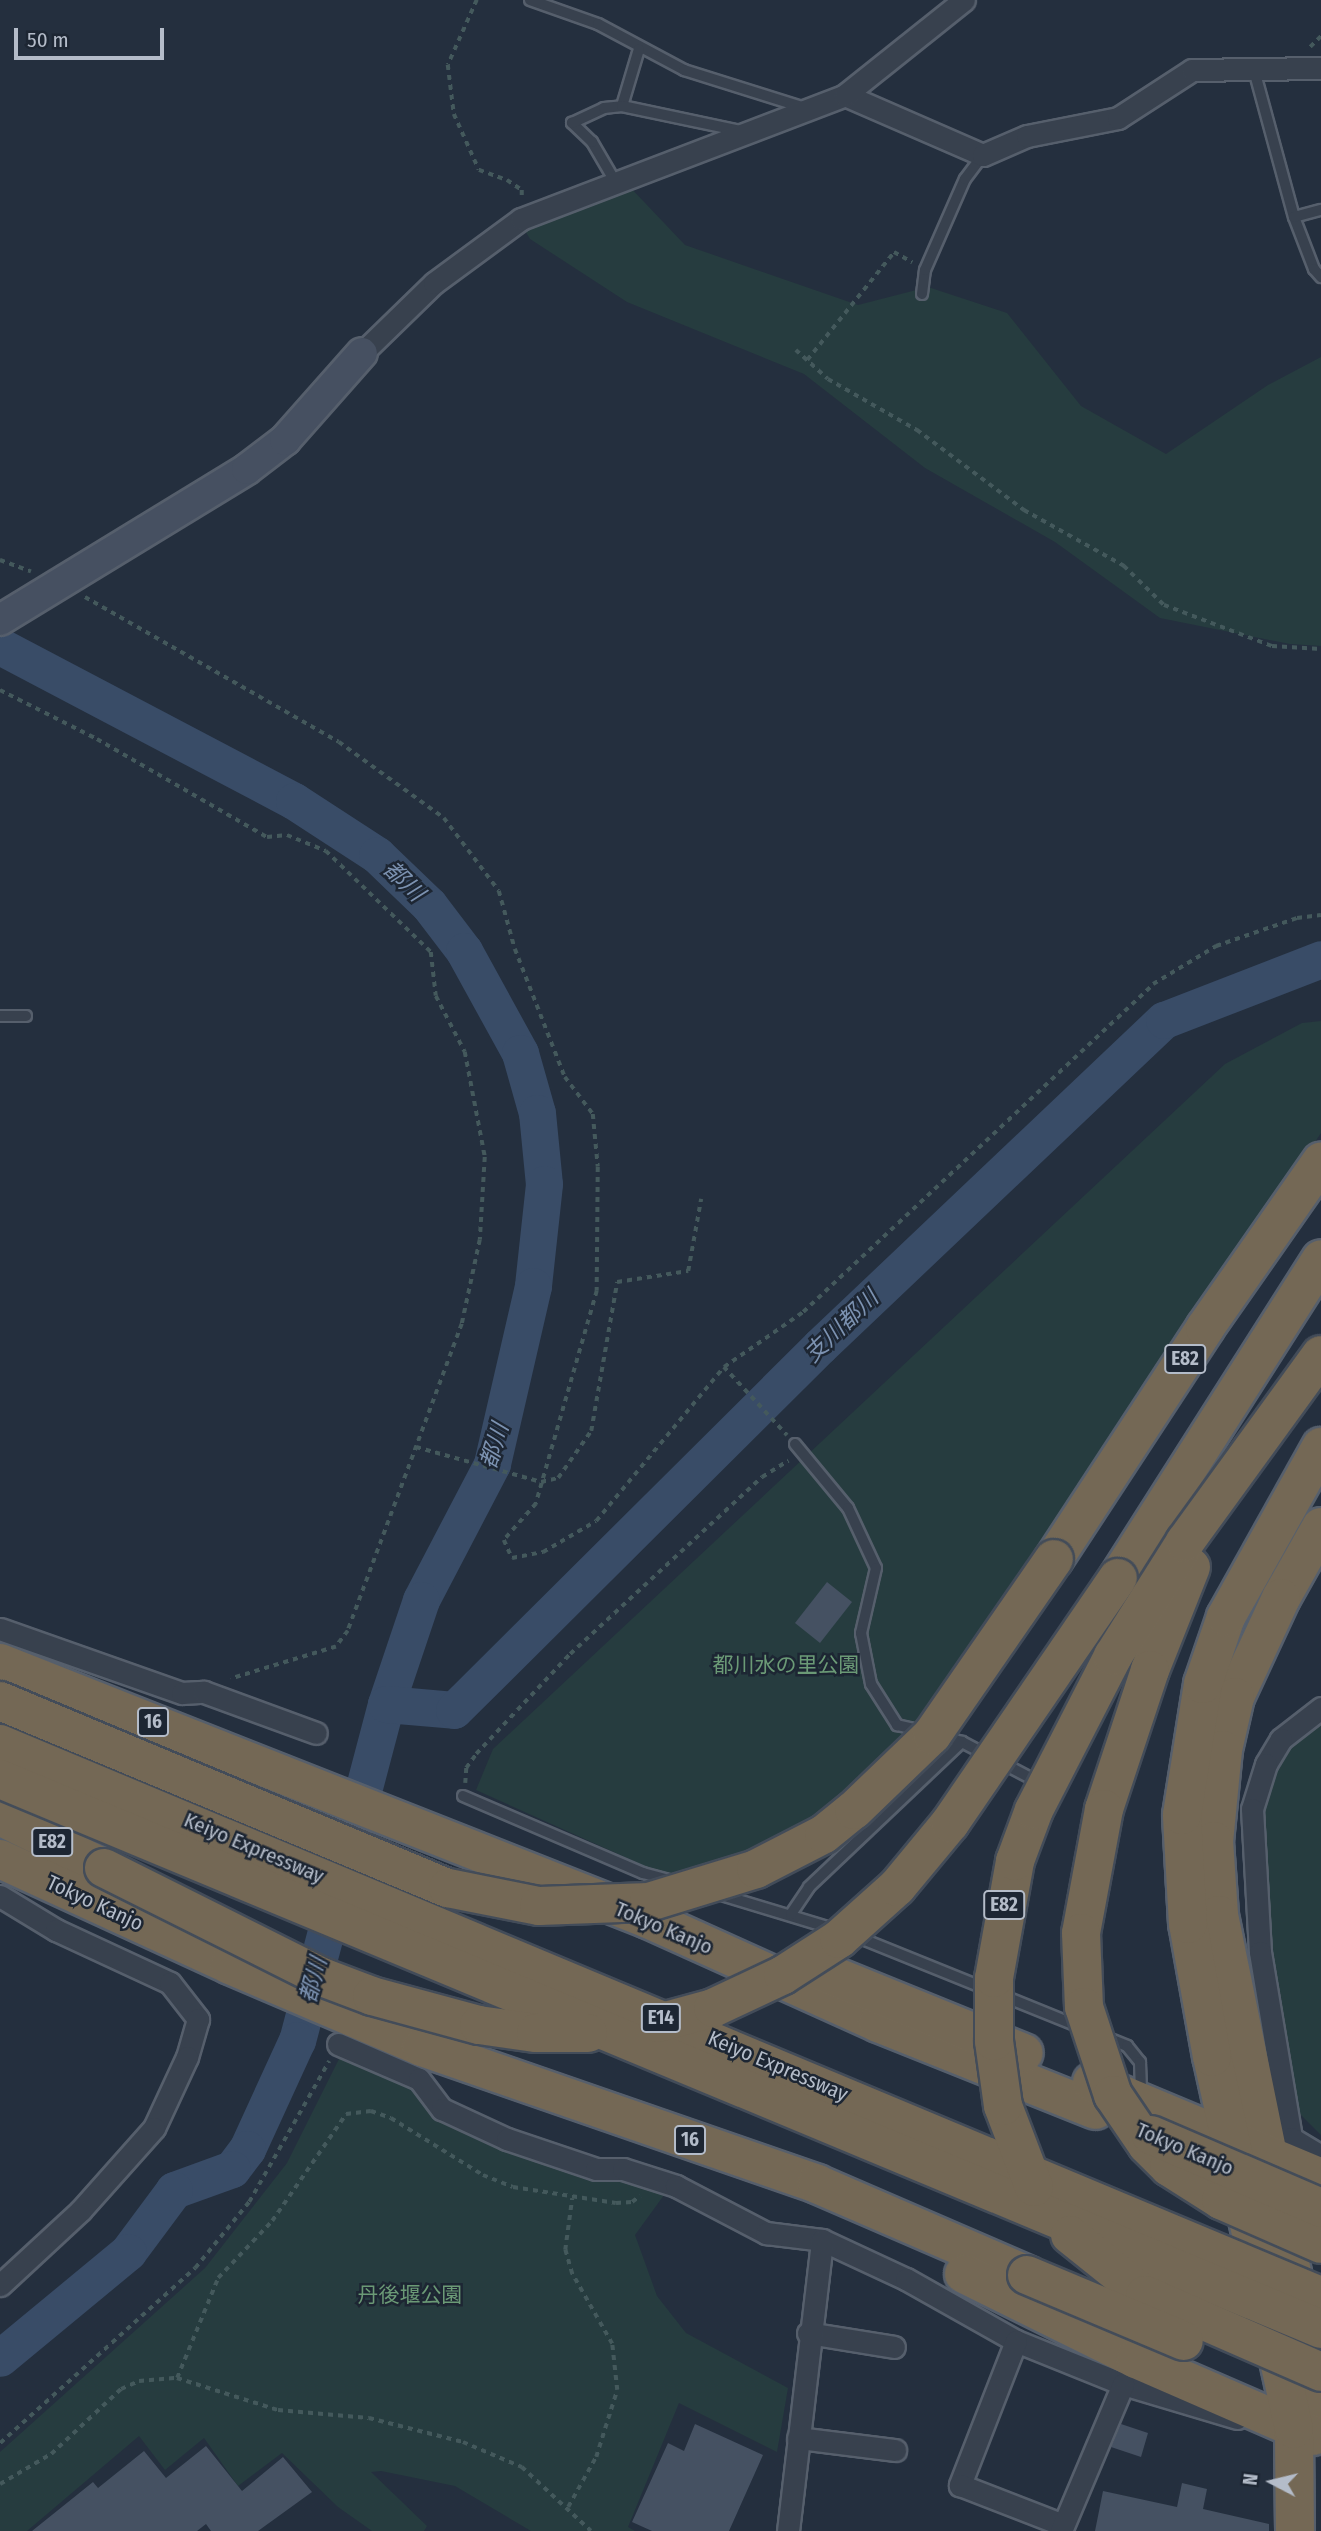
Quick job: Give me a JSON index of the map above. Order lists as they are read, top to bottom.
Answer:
{
  "streets": {
    "highway": [
      "E82",
      "16",
      "Keiyo Expressway",
      "Tokyo Kanjo",
      "E14"
    ]
  },
  "water": ["都川", "支川都川"],
  "parks": ["都川水の里公園", "丹後堰公園"],
  "scale_bar": "50 m",
  "north": "left"
}
